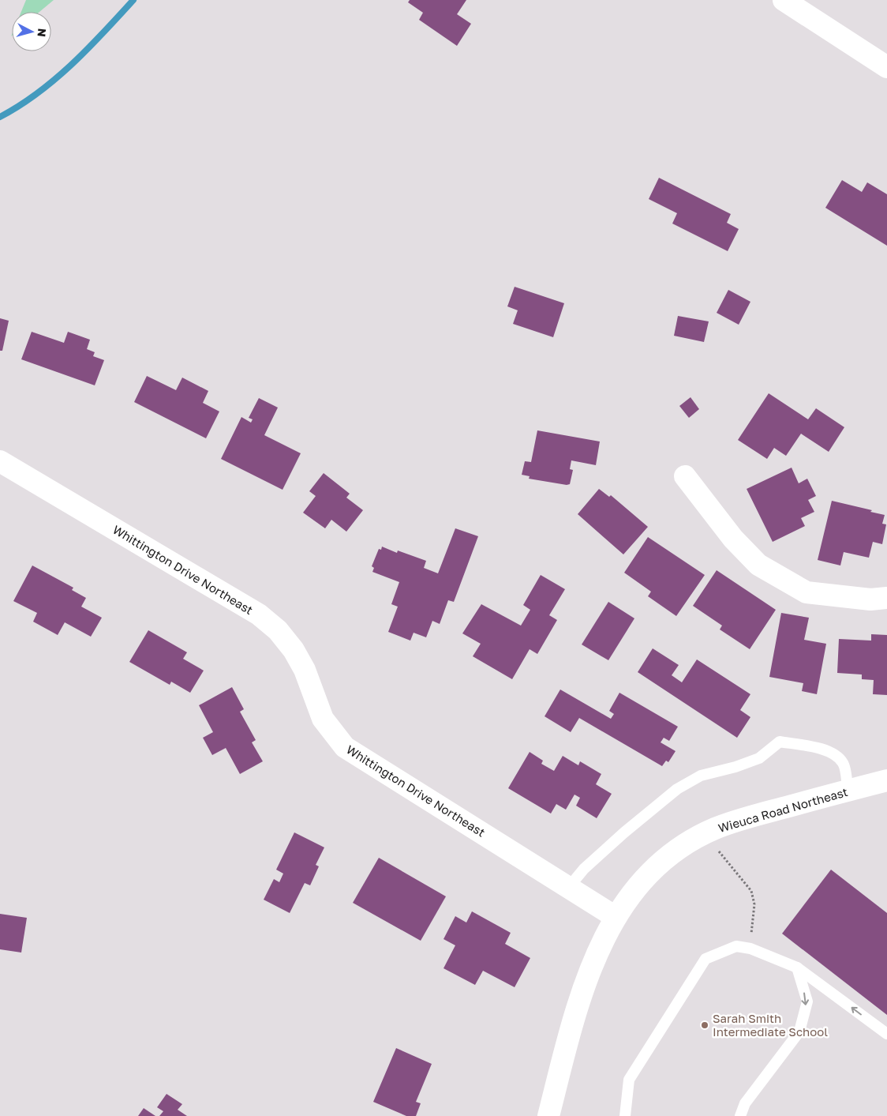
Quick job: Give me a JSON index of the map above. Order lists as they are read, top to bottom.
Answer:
{
  "streets": {
    "street": ["Whittington Drive Northeast", "Wieuca Road Northeast"]
  },
  "crossings": [
    ["Whittington Drive Northeast", "Wieuca Road Northeast"]
  ],
  "places": ["Sarah Smith Intermediate School"],
  "north": "right"
}
